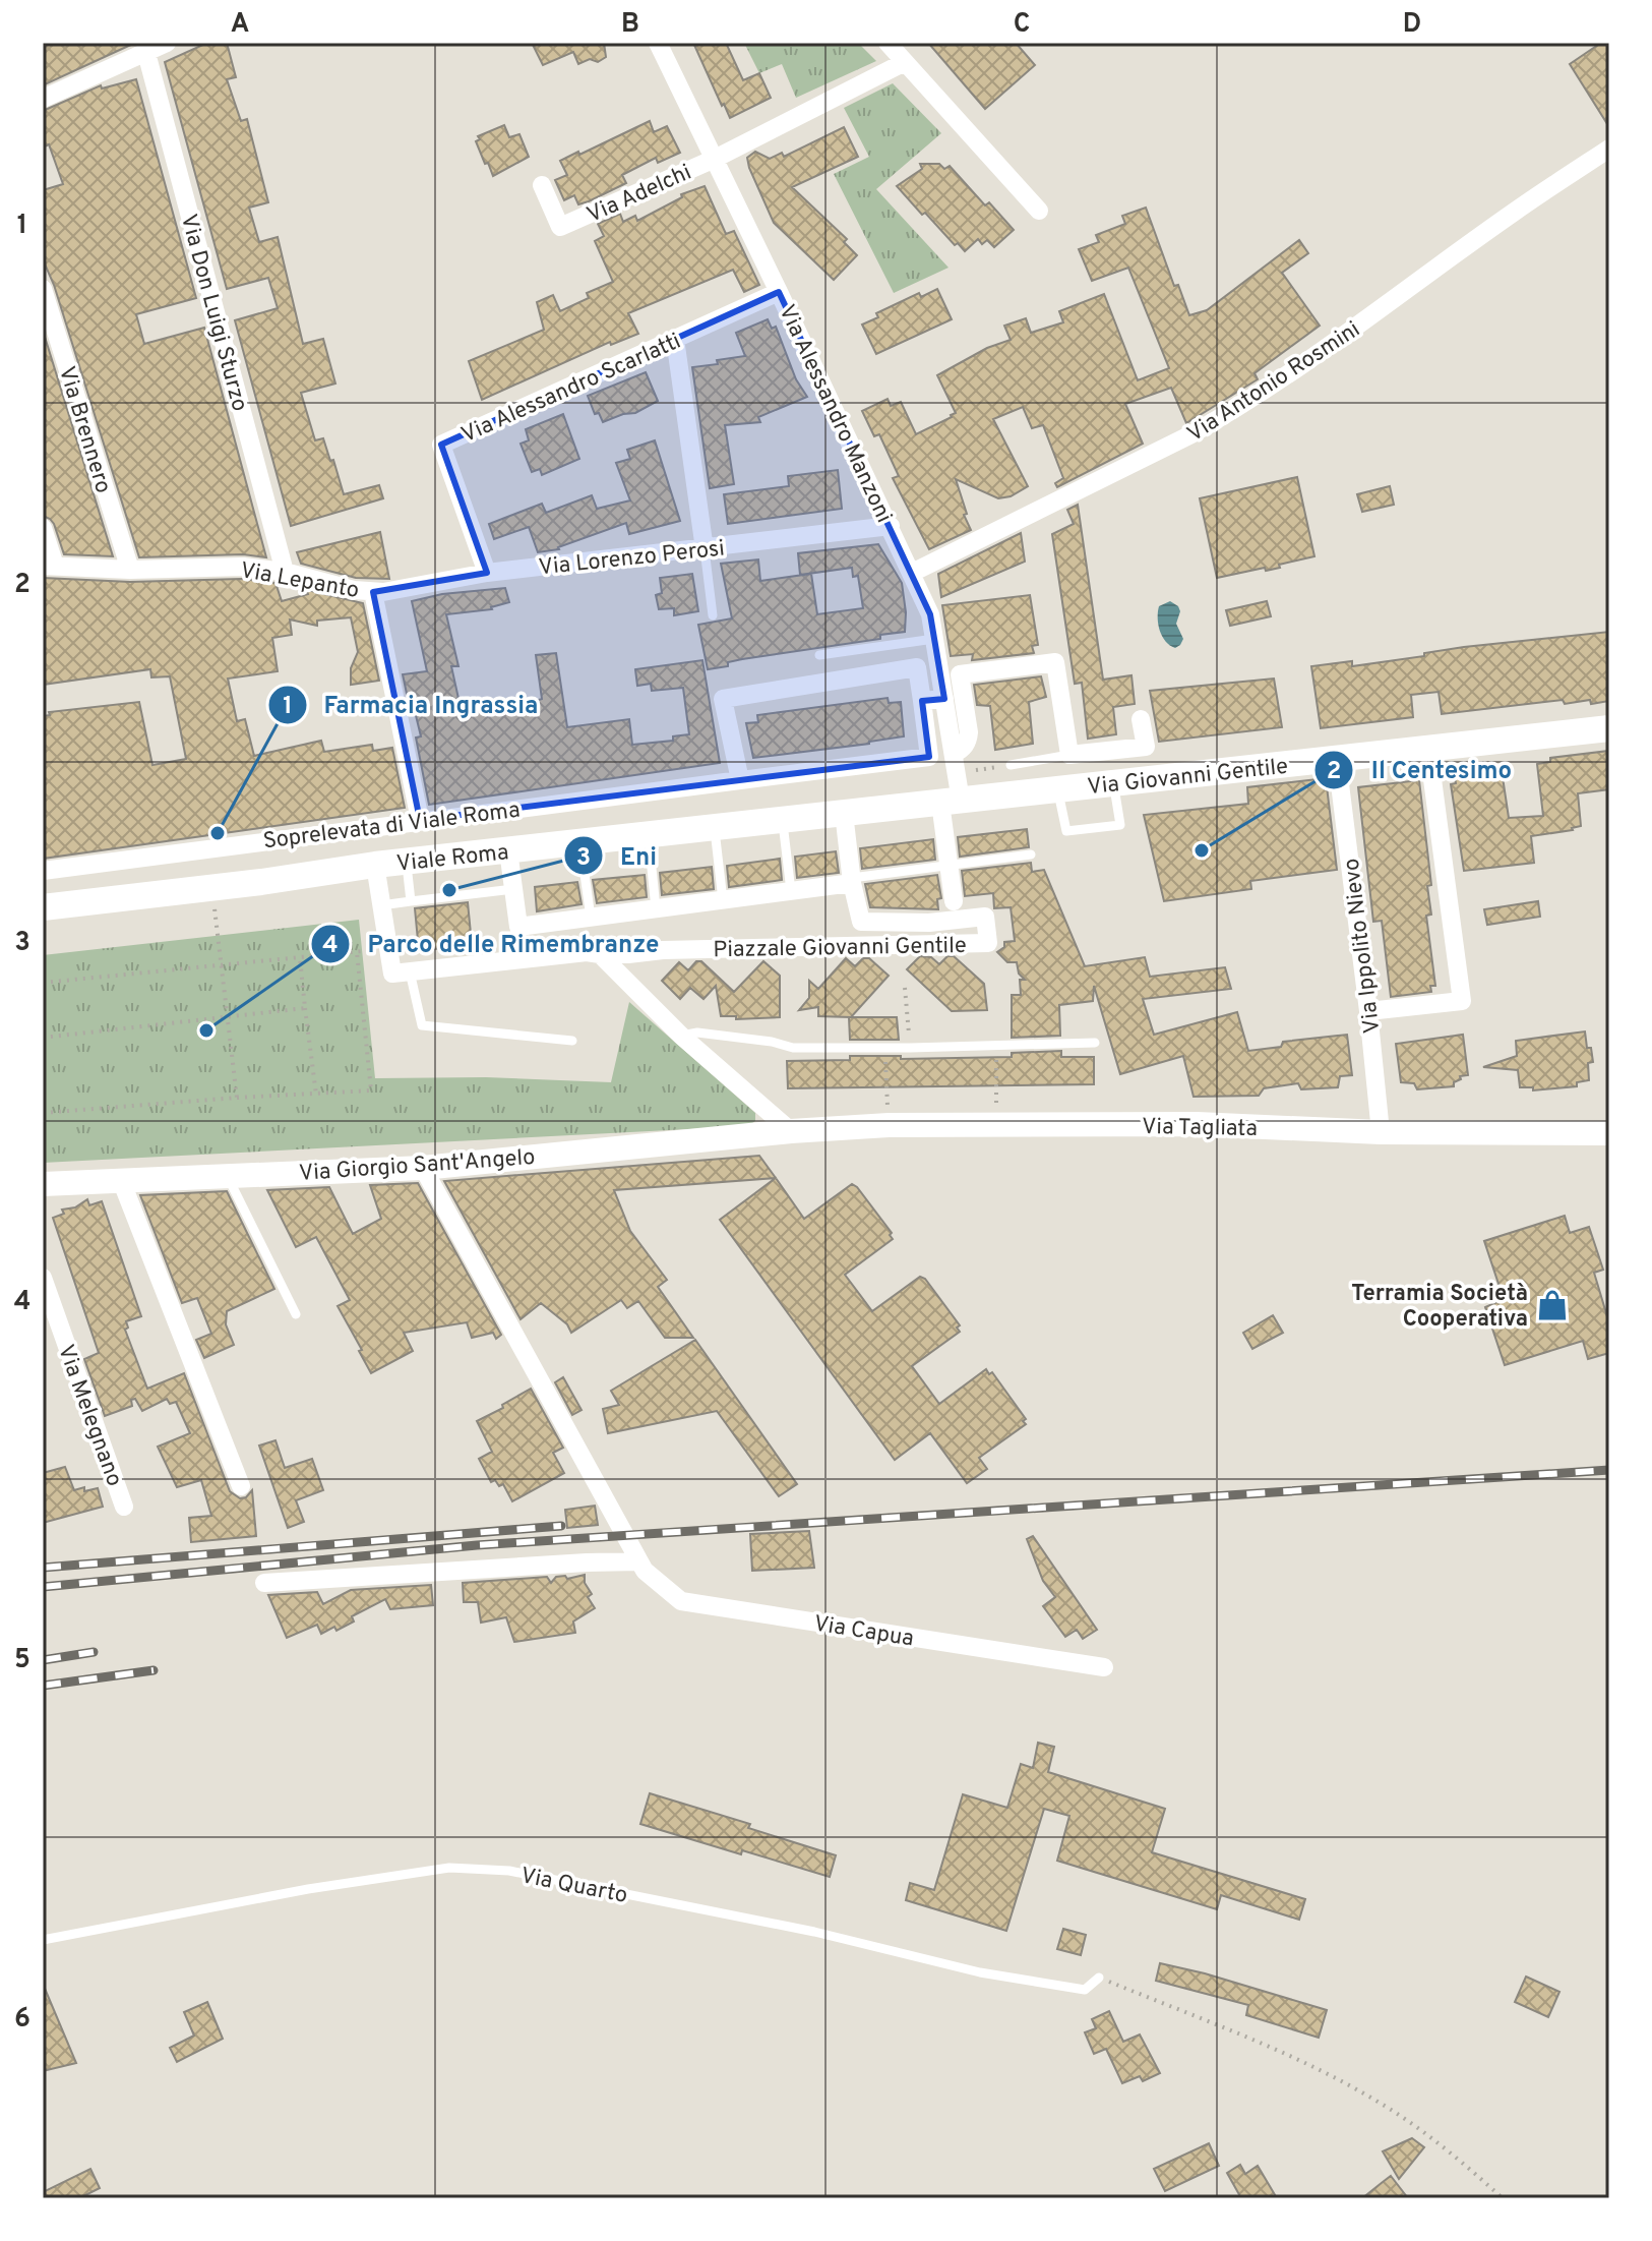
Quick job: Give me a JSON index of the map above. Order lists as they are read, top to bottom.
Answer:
{
  "streets": {
    "main road": ["Via Giovanni Gentile", "Viale Roma"],
    "street": [
      "Via Adelchi",
      "Via Don Luigi Sturzo",
      "Via Antonio Rosmini",
      "Via Alessandro Scarlatti",
      "Via Alessandro Manzoni",
      "Via Brennero",
      "Via Lorenzo Perosi",
      "Via Lepanto",
      "Soprelevata di Viale Roma",
      "Piazzale Giovanni Gentile",
      "Via Ippolito Nievo",
      "Via Tagliata",
      "Via Giorgio Sant'Angelo",
      "Via Melegnano",
      "Via Capua"
    ],
    "lane": ["Via Quarto"]
  },
  "crossings": [
    ["Via Adelchi", "Via Alessandro Manzoni"],
    ["Via Don Luigi Sturzo", "Via Lepanto"],
    ["Via Antonio Rosmini", "Via Alessandro Manzoni"],
    ["Via Alessandro Scarlatti", "Via Alessandro Manzoni"],
    ["Via Alessandro Scarlatti", "Via Lorenzo Perosi"],
    ["Via Alessandro Manzoni", "Via Lorenzo Perosi"],
    ["Via Alessandro Manzoni", "Via Giovanni Gentile"],
    ["Via Alessandro Manzoni", "Viale Roma"],
    ["Via Alessandro Manzoni", "Piazzale Giovanni Gentile"],
    ["Via Brennero", "Via Lepanto"],
    ["Via Lorenzo Perosi", "Via Lepanto"],
    ["Via Lepanto", "Soprelevata di Viale Roma"],
    ["Via Giovanni Gentile", "Viale Roma"],
    ["Via Giovanni Gentile", "Via Ippolito Nievo"],
    ["Viale Roma", "Piazzale Giovanni Gentile"],
    ["Via Ippolito Nievo", "Via Tagliata"],
    ["Via Tagliata", "Via Giorgio Sant'Angelo"],
    ["Via Giorgio Sant'Angelo", "Via Capua"]
  ],
  "places": {
    "other": [
      "Farmacia Ingrassia",
      "Il Centesimo",
      "Eni",
      "Parco delle Rimembranze"
    ],
    "shop": ["Terramia Società Cooperativa"]
  },
  "grid": {
    "columns": [
      "A",
      "B",
      "C",
      "D"
    ],
    "rows": [
      "1",
      "2",
      "3",
      "4",
      "5",
      "6"
    ]
  }
}
